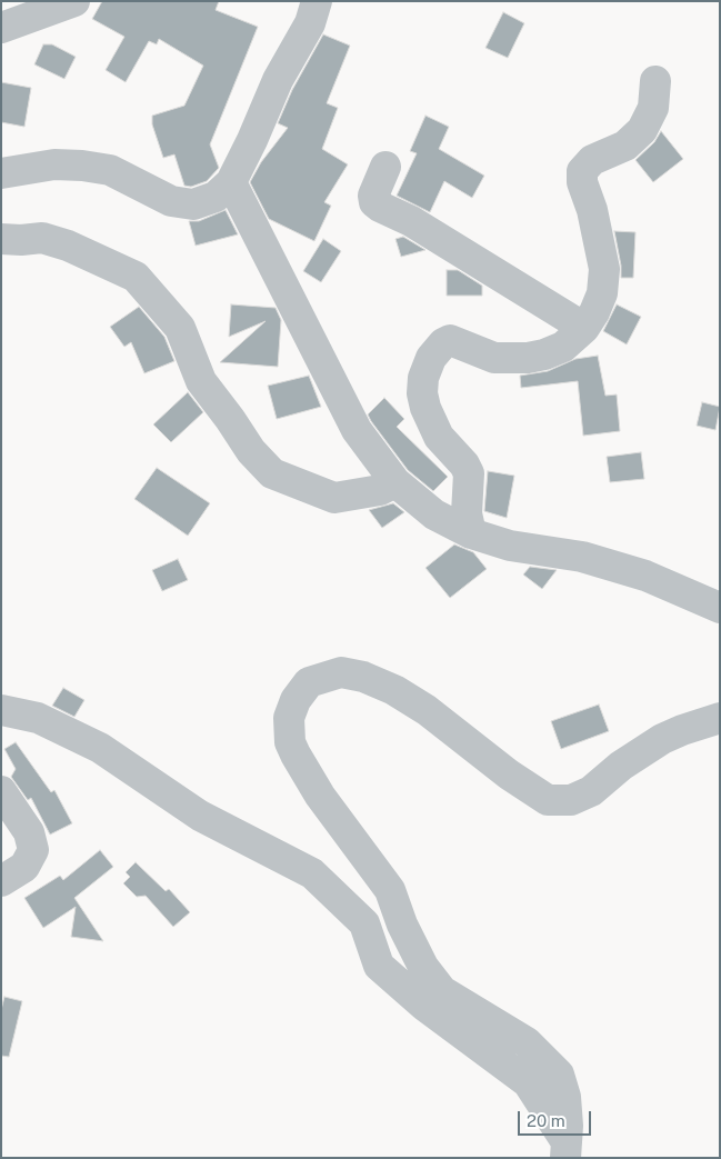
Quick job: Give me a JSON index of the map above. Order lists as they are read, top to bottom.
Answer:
{
  "scale_bar": "20 m"
}
